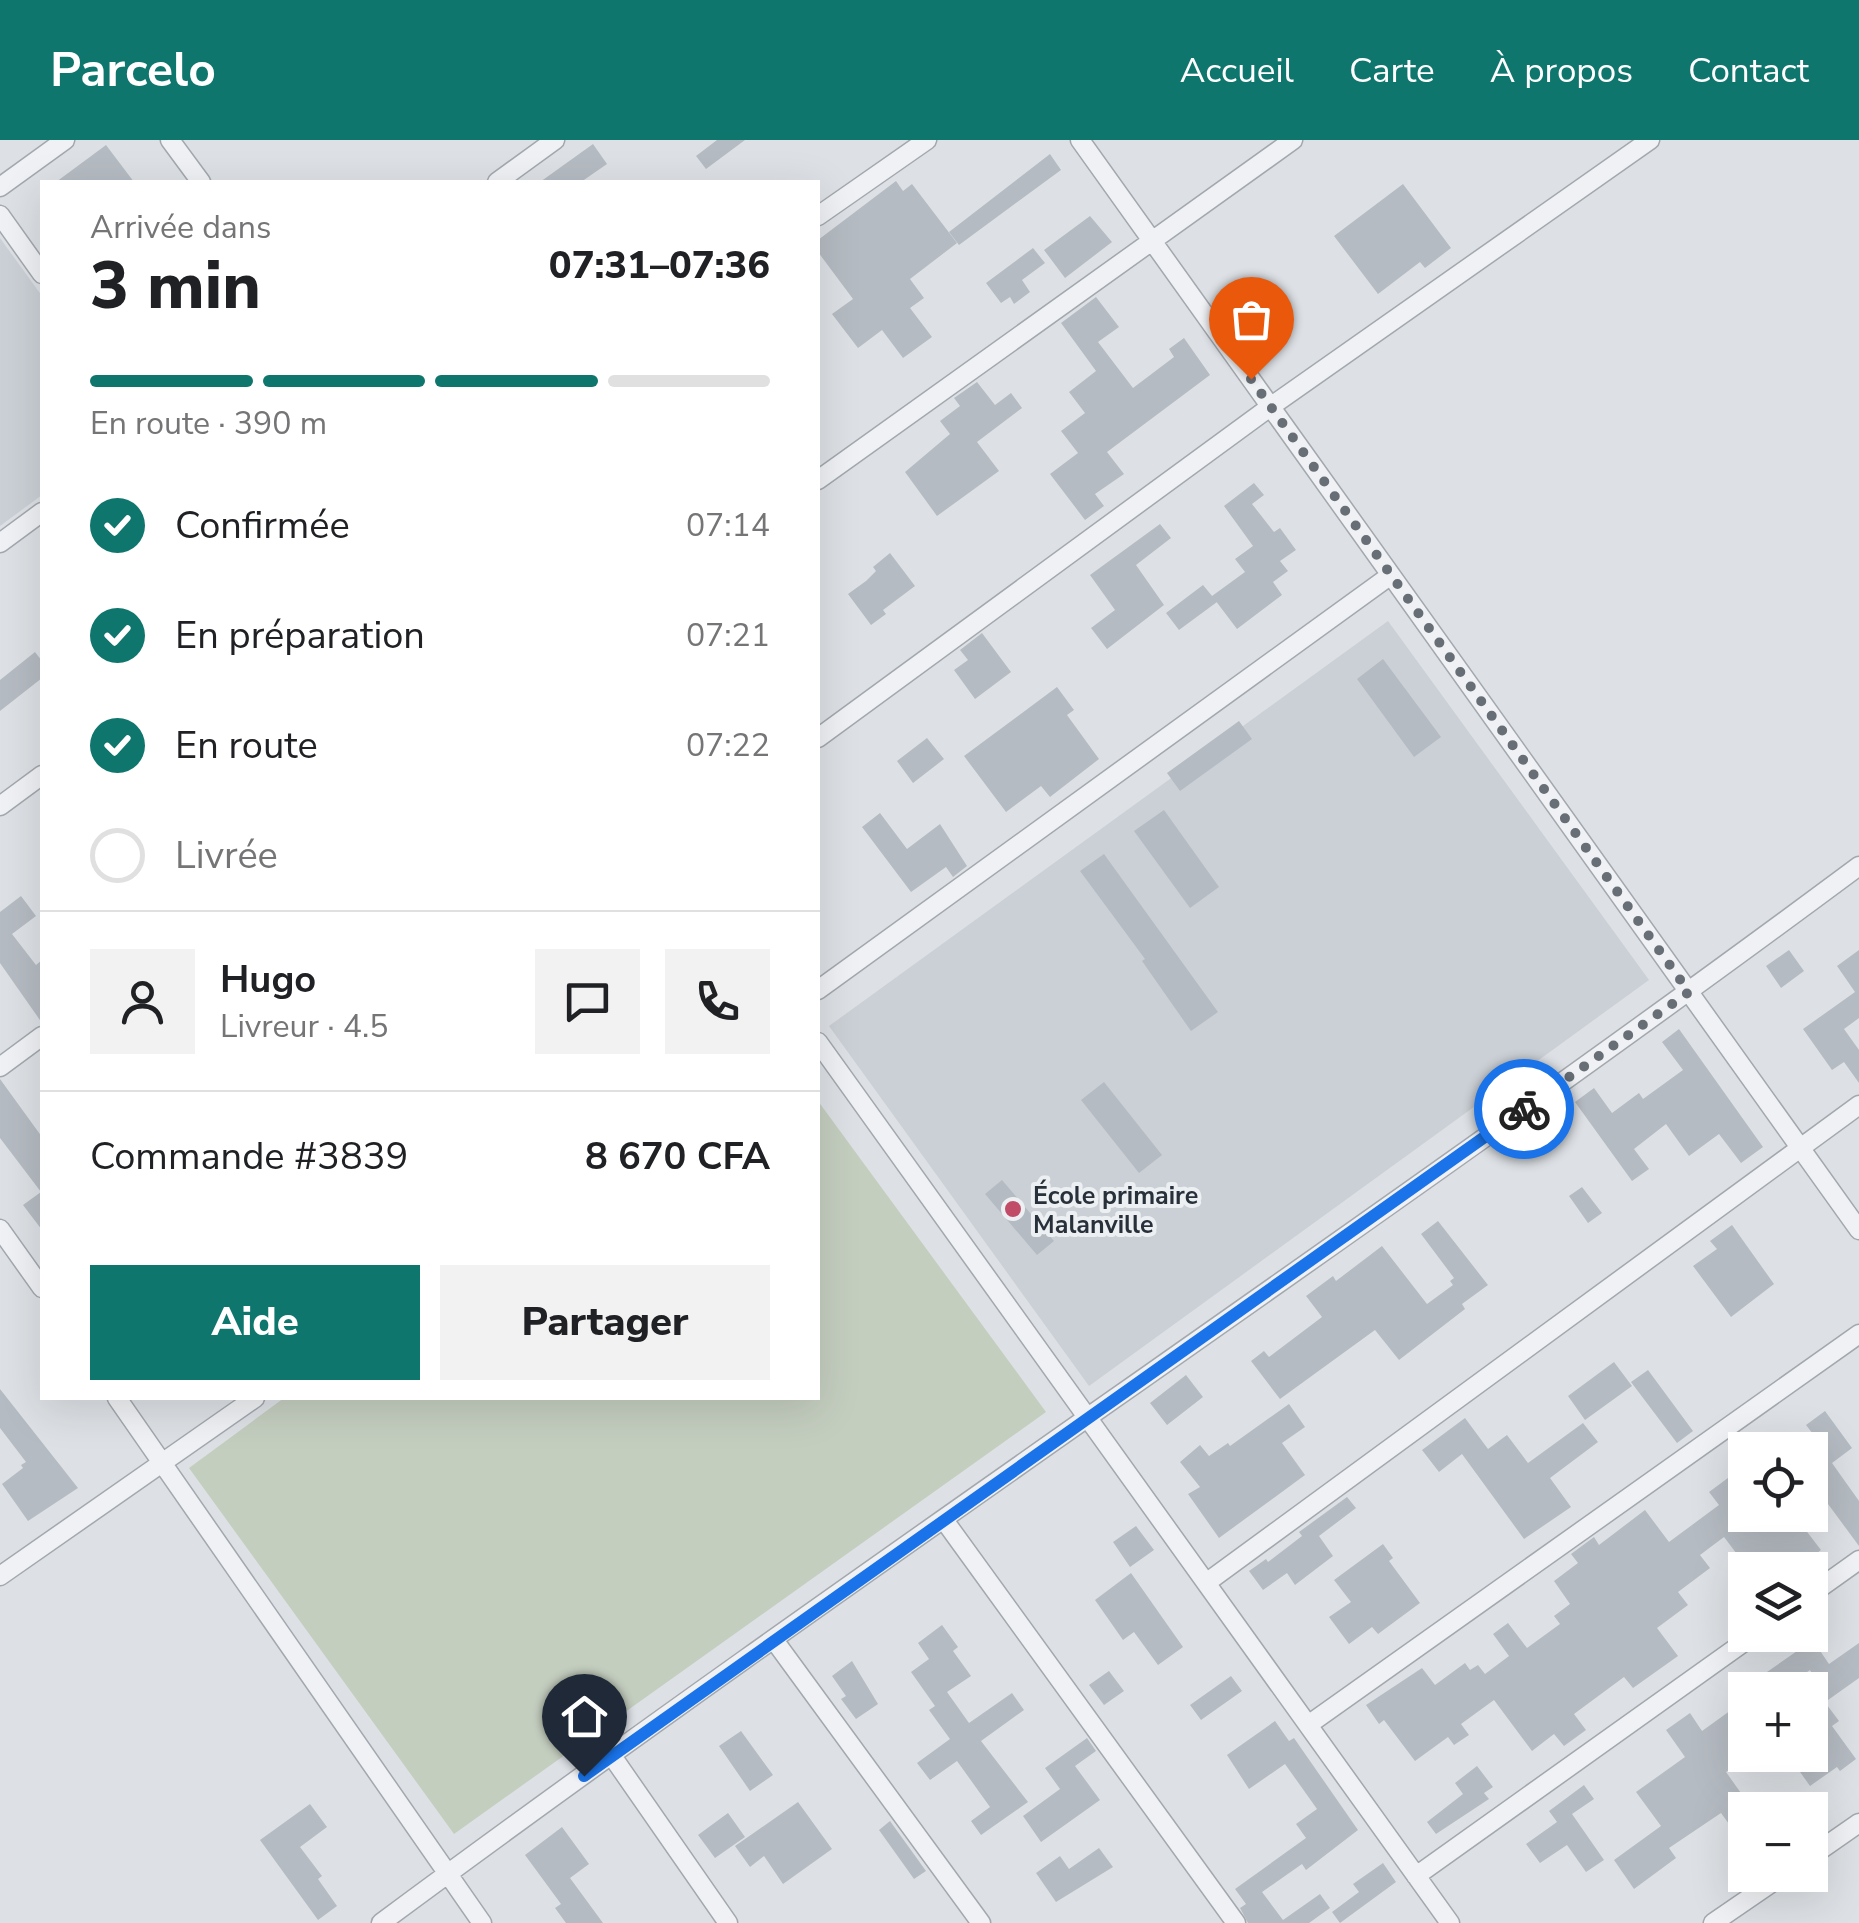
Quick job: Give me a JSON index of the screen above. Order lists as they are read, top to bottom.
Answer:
{
  "places": ["École primaire Malanville"],
  "page": {
    "header": "Parcelo",
    "nav": [
      "Accueil",
      "Carte",
      "À propos",
      "Contact"
    ],
    "heading": ["3 min", "Arrivée dans", "07:31–07:36"],
    "panel": [
      "Hugo",
      "Livreur · 4.5",
      "Commande #3839",
      "8 670 CFA"
    ],
    "bar": "En route · 390 m",
    "list": [
      ["Confirmée", "07:14"],
      ["En préparation", "07:21"],
      ["En route", "07:22"],
      "Livrée"
    ],
    "buttons": ["Aide", "Partager"],
    "map_buttons": ["+", "−"]
  }
}
